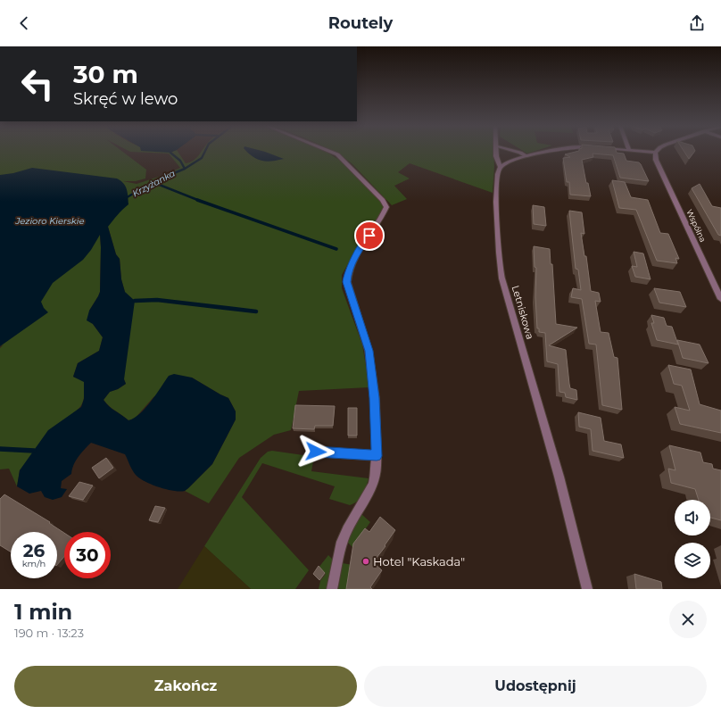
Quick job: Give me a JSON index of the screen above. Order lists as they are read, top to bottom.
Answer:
{
  "streets": {
    "street": ["Wspólna", "Letniskowa"]
  },
  "water": ["Krzyżanka", "Jezioro Kierskie"],
  "places": ["Hotel \"Kaskada\""],
  "page": {
    "header": "Routely",
    "turn": ["30 m", "Skręć w lewo"],
    "speed": "26 km/h",
    "limit": "30",
    "heading": ["1 min", "190 m · 13:23"],
    "buttons": ["Zakończ", "Udostępnij"]
  }
}
